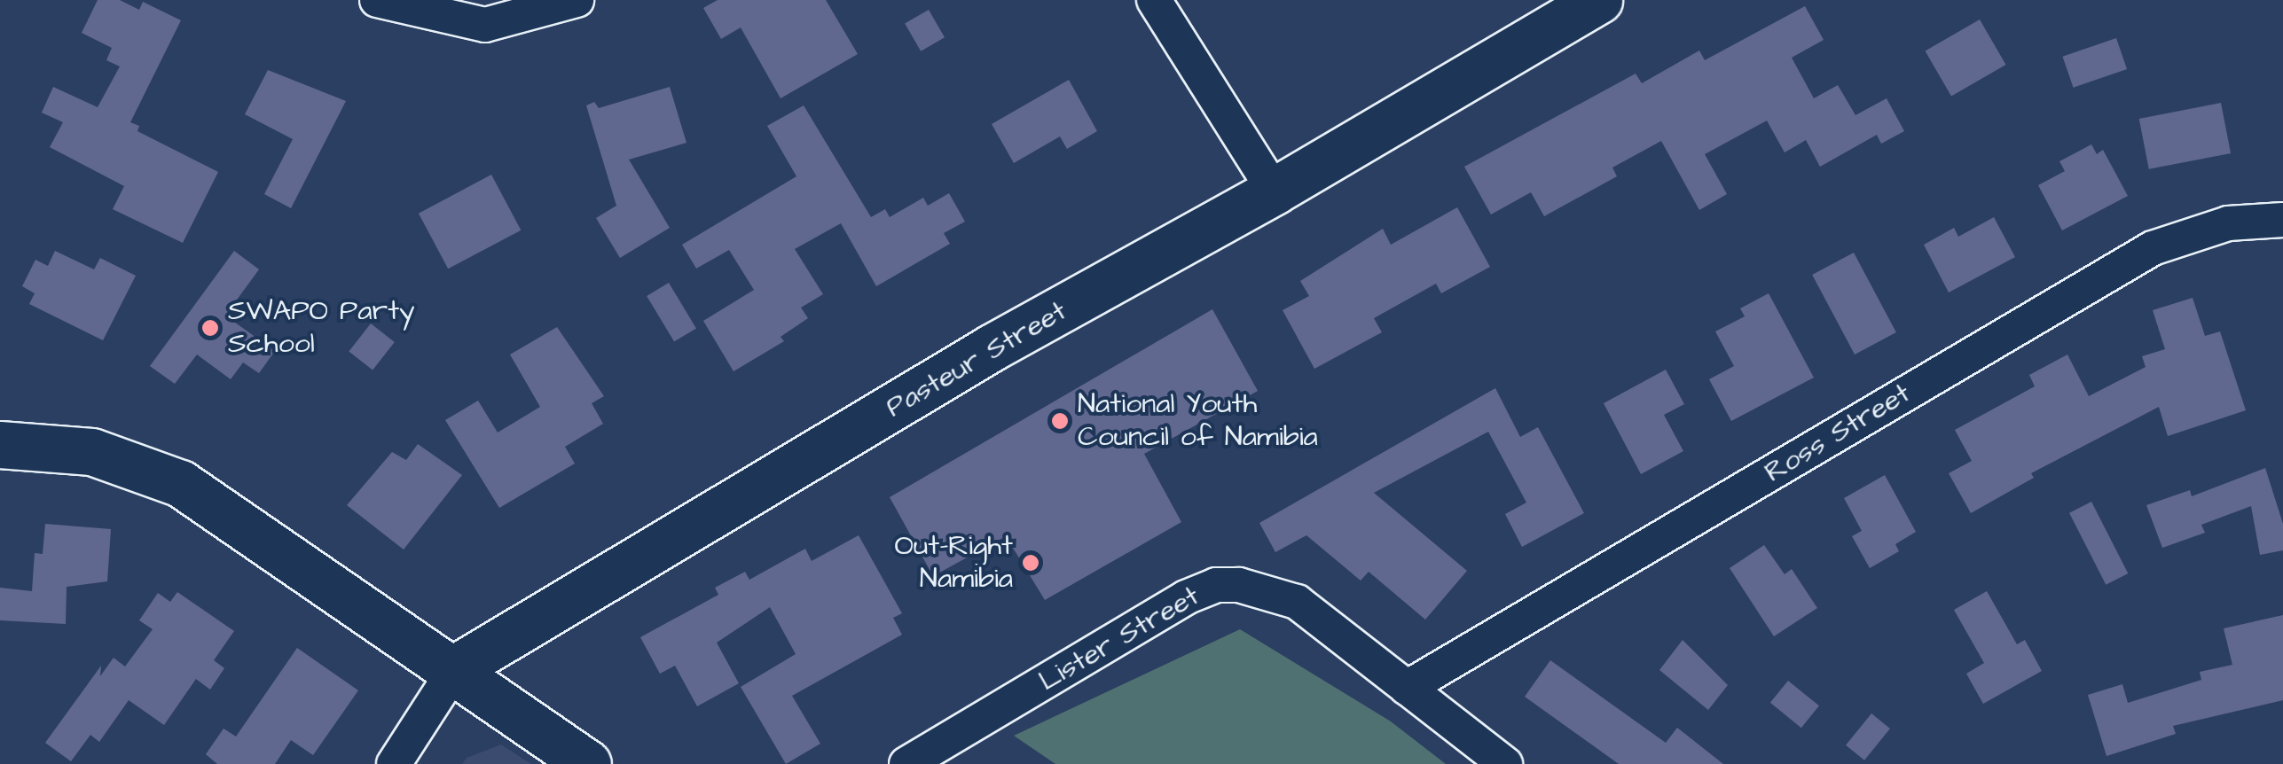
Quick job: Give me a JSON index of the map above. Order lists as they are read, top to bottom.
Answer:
{
  "streets": {
    "main road": ["Pasteur Street"],
    "street": ["Ross Street", "Lister Street"]
  },
  "crossings": [
    ["Ross Street", "Lister Street"]
  ],
  "places": ["SWAPO Party School", "National Youth Council of Namibia", "Out-Right Namibia"]
}
